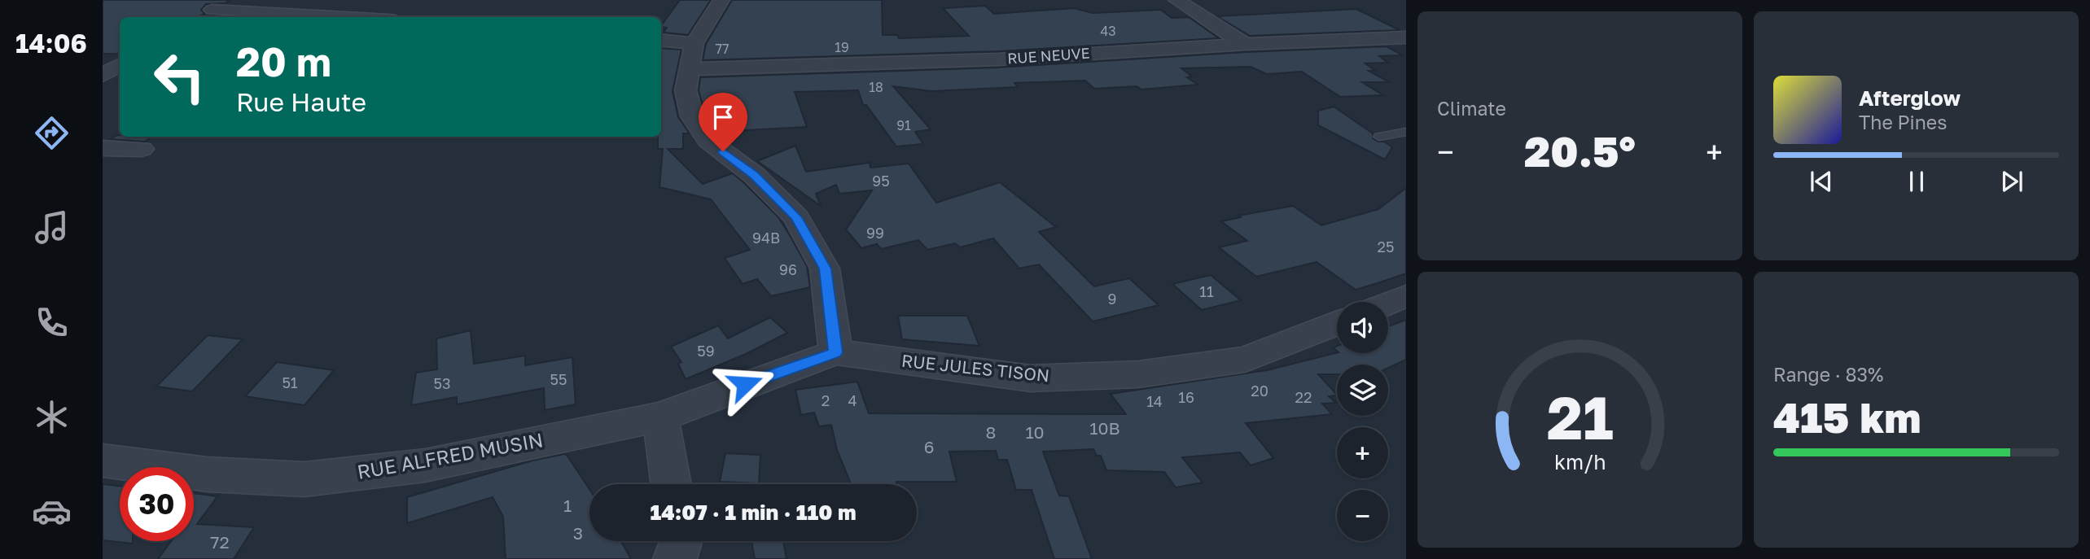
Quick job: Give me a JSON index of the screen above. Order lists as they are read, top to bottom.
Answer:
{
  "streets": {
    "street": ["RUE NEUVE", "RUE JULES TISON", "RUE ALFRED MUSIN"]
  },
  "crossings": [
    ["RUE JULES TISON", "RUE ALFRED MUSIN"]
  ],
  "house_numbers": [
    "43",
    "19",
    "77",
    "18",
    "91",
    "95",
    "99",
    "94B",
    "25",
    "96",
    "11",
    "9",
    "59",
    "55",
    "51",
    "53",
    "20",
    "16",
    "22",
    "2",
    "4",
    "14",
    "10B",
    "8",
    "10",
    "6",
    "1",
    "3",
    "72"
  ],
  "page": {
    "tabs": "14:06",
    "tile": [
      "Climate",
      ["Range · 83%", "415 km"]
    ],
    "turn": ["20 m", "Rue Haute"],
    "song": ["Afterglow", "The Pines"],
    "heat": ["−", "20.5°", "+"],
    "map_buttons": ["+", "−"],
    "limit": "30",
    "trip": "14:07 · 1 min · 110 m",
    "gauge": ["21", "km/h"]
  }
}
